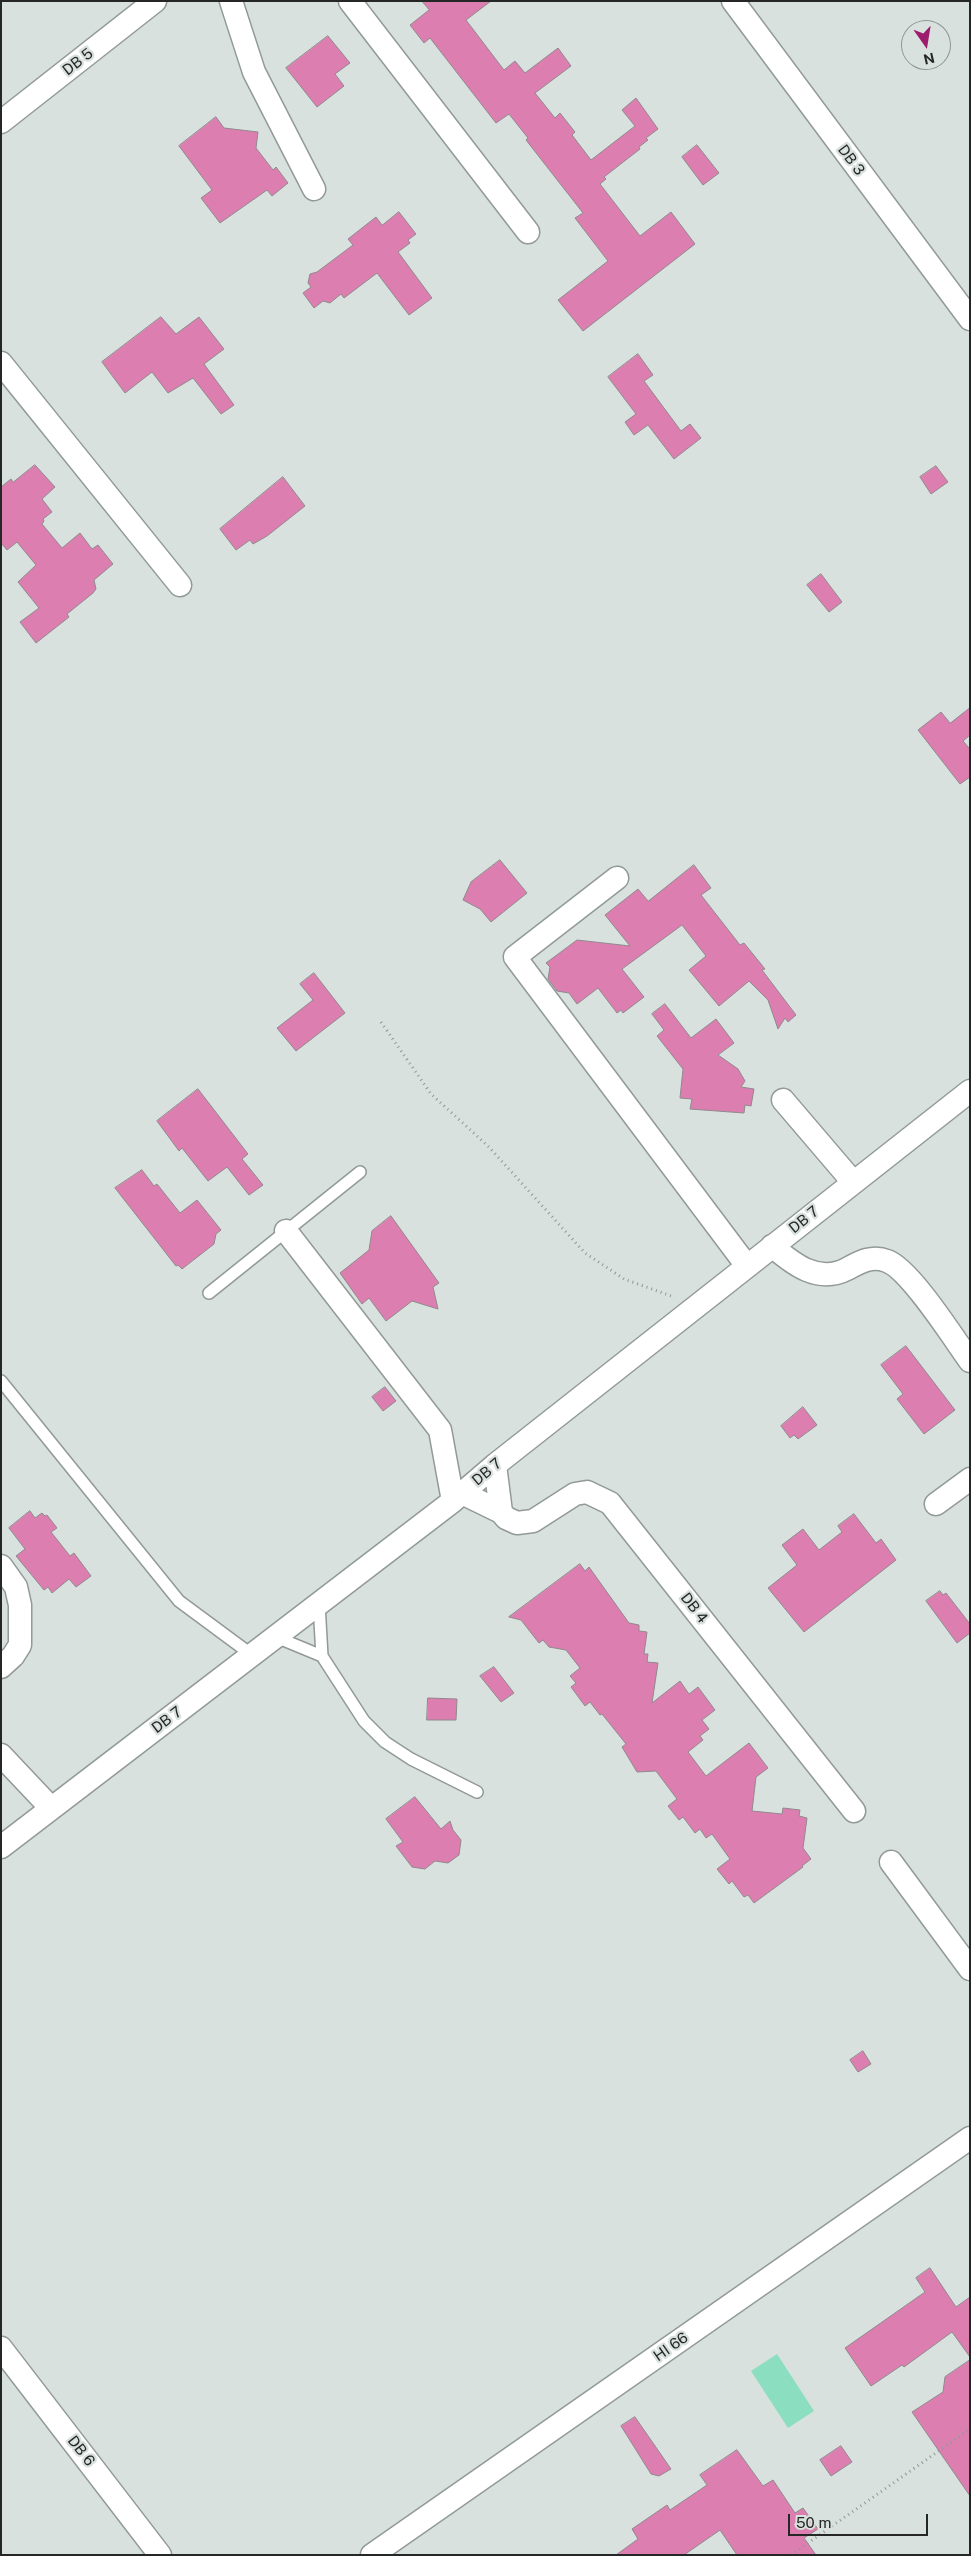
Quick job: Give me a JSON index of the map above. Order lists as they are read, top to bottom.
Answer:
{
  "streets": {
    "street": [
      "DB 5",
      "DB 3",
      "DB 7",
      "DB 4",
      "HI 66",
      "DB 6"
    ]
  },
  "crossings": [
    ["DB 7", "DB 4"]
  ],
  "scale_bar": "50 m",
  "north": "bottom"
}
